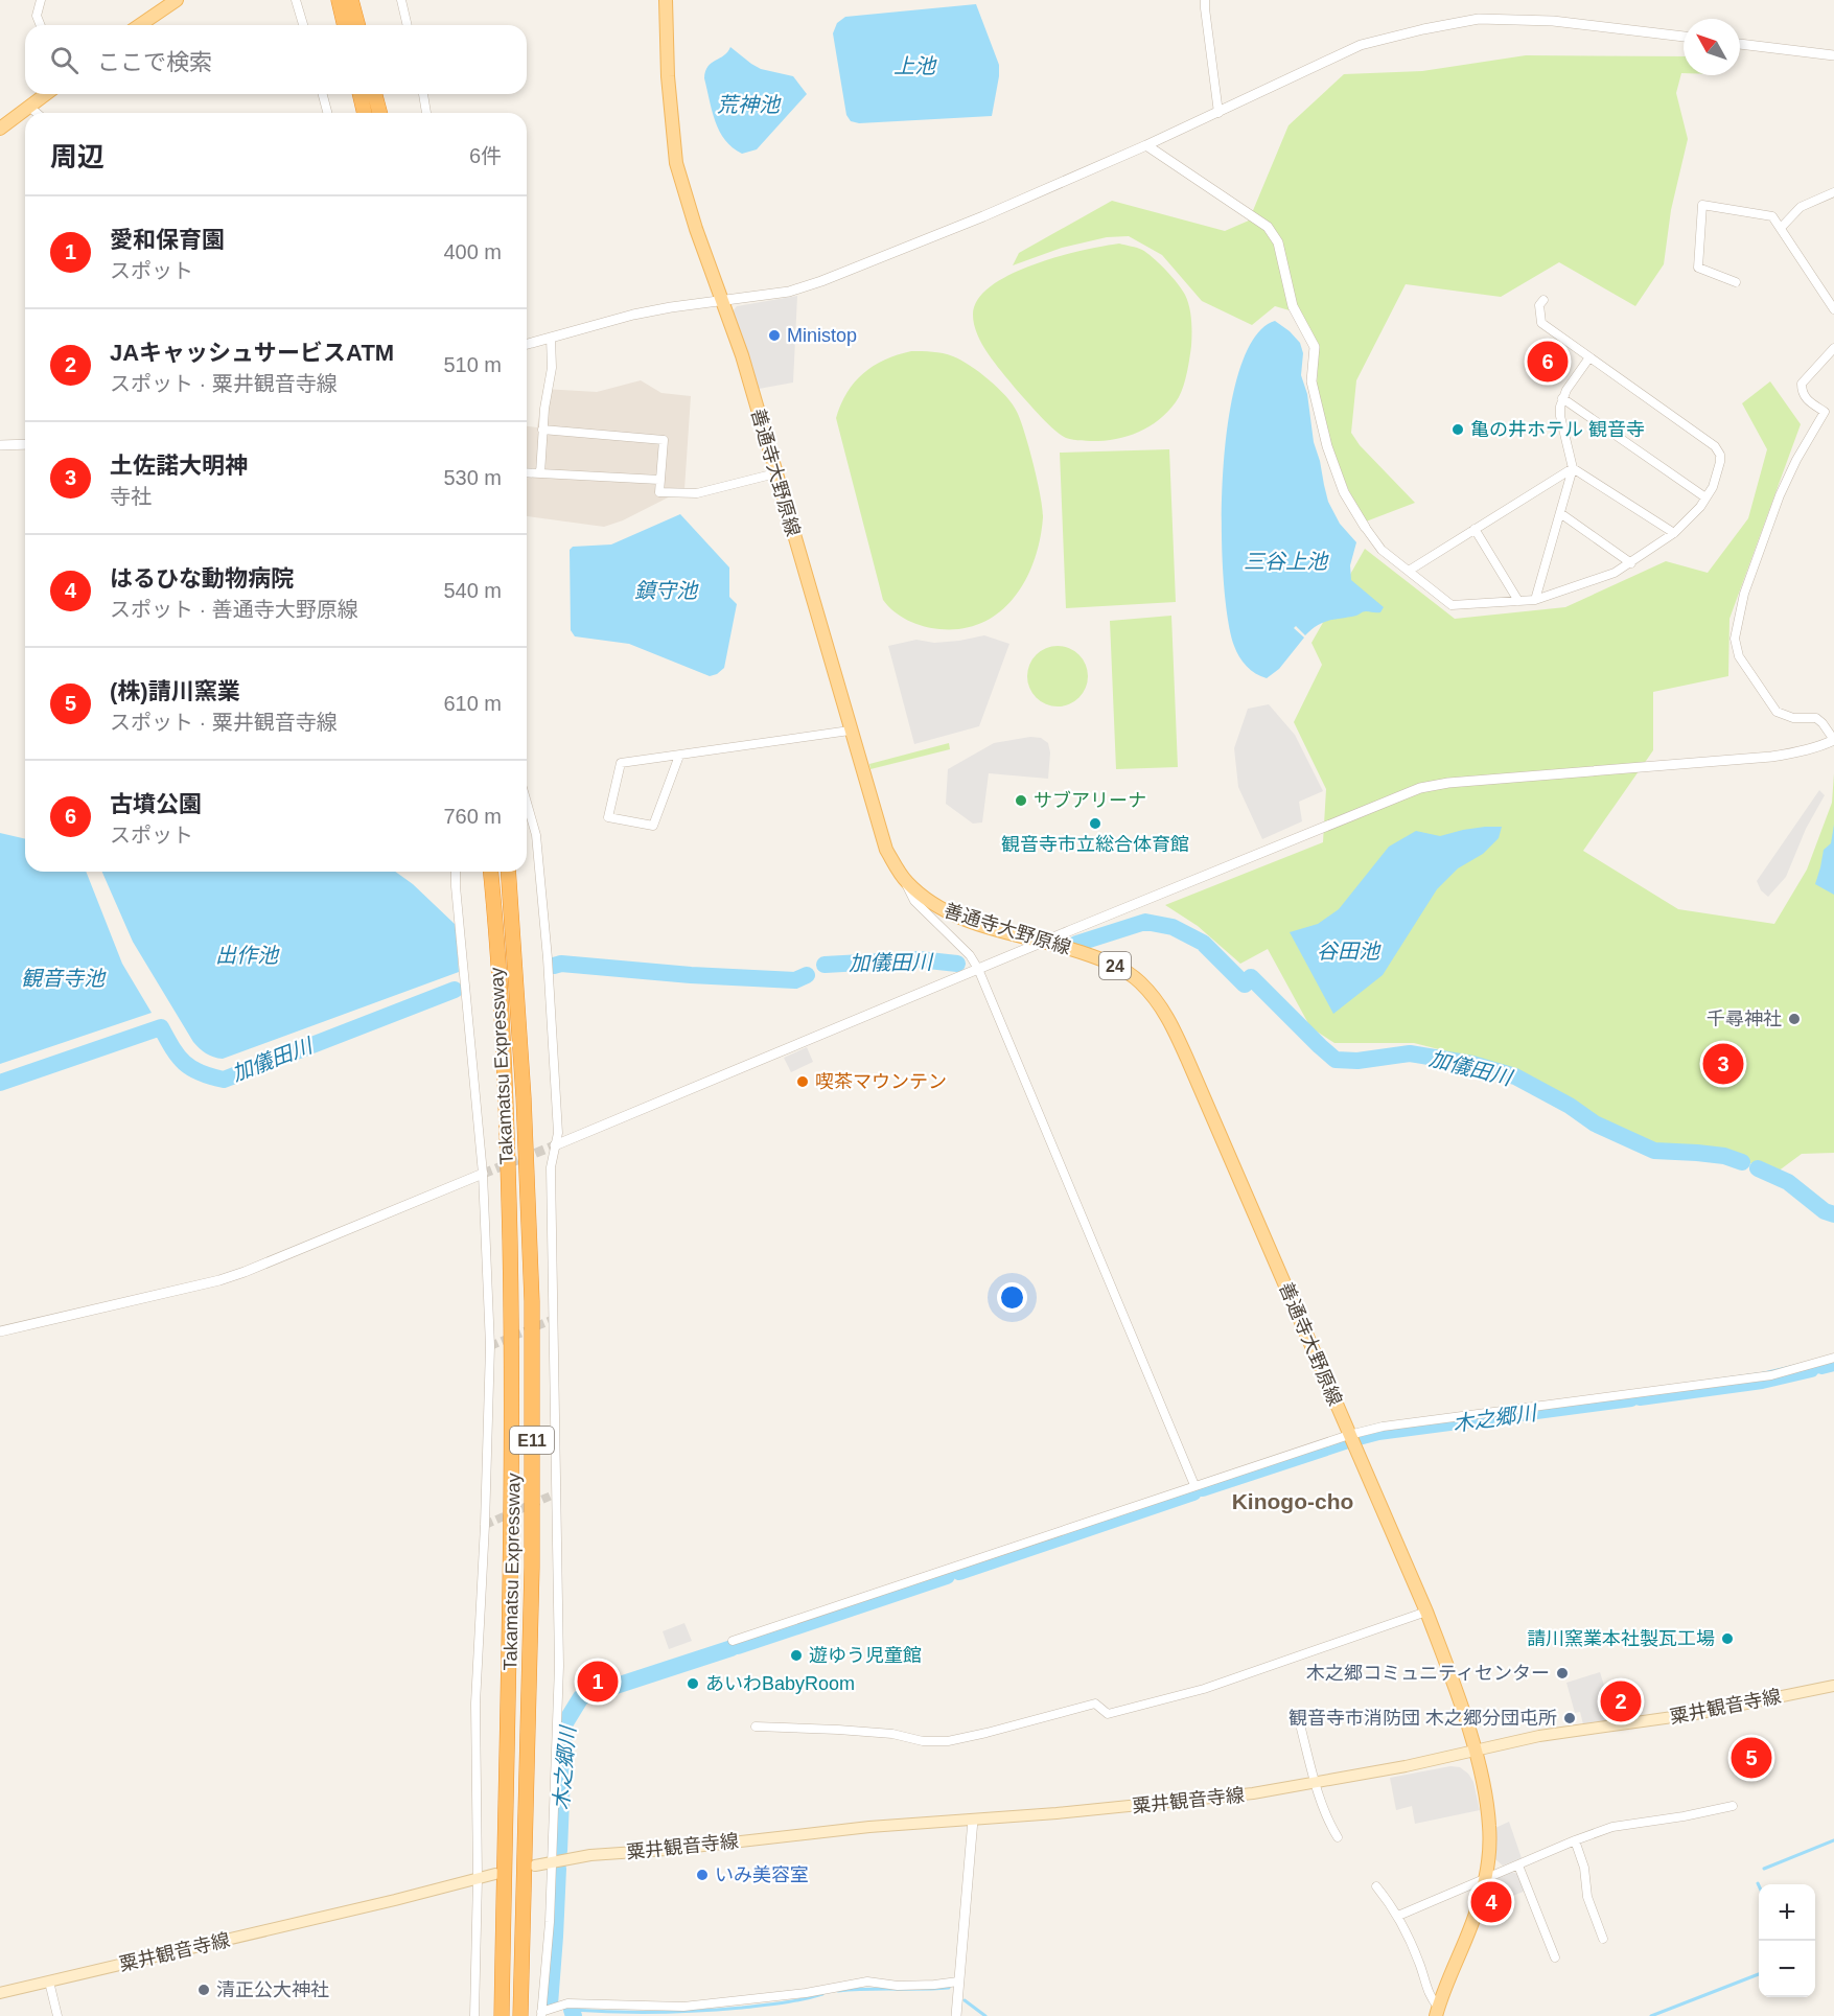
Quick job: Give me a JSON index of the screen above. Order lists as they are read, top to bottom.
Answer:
{
  "streets": {
    "highway": ["Takamatsu Expressway", "E11"],
    "main road": ["善通寺大野原線", "24", "粟井観音寺線"]
  },
  "crossings": [
    ["善通寺大野原線", "粟井観音寺線"]
  ],
  "districts": ["Kinogo-cho"],
  "water": [
    "上池",
    "荒神池",
    "三谷上池",
    "鎮守池",
    "谷田池",
    "出作池",
    "加儀田川",
    "観音寺池",
    "木之郷川"
  ],
  "places": [
    "Ministop",
    "亀の井ホテル 観音寺",
    "サブアリーナ",
    "観音寺市立総合体育館",
    "千尋神社",
    "喫茶マウンテン",
    "請川窯業本社製瓦工場",
    "遊ゆう児童館",
    "木之郷コミュニティセンター",
    "あいわBabyRoom",
    "観音寺市消防団 木之郷分団屯所",
    "いみ美容室",
    "清正公大神社"
  ],
  "north": "top left",
  "page": {
    "search": "ここで検索",
    "heading": ["周辺", "6件"],
    "list": [
      {
        "mark": "1",
        "name": "愛和保育園",
        "note": "スポット",
        "value": "400 m"
      },
      {
        "mark": "2",
        "name": "JAキャッシュサービスATM",
        "note": "スポット · 粟井観音寺線",
        "value": "510 m"
      },
      {
        "mark": "3",
        "name": "土佐諾大明神",
        "note": "寺社",
        "value": "530 m"
      },
      {
        "mark": "4",
        "name": "はるひな動物病院",
        "note": "スポット · 善通寺大野原線",
        "value": "540 m"
      },
      {
        "mark": "5",
        "name": "(株)請川窯業",
        "note": "スポット · 粟井観音寺線",
        "value": "610 m"
      },
      {
        "mark": "6",
        "name": "古墳公園",
        "note": "スポット",
        "value": "760 m"
      }
    ],
    "pins": [
      "6",
      "3",
      "1",
      "2",
      "5",
      "4"
    ],
    "map_buttons": ["+", "−"]
  }
}
